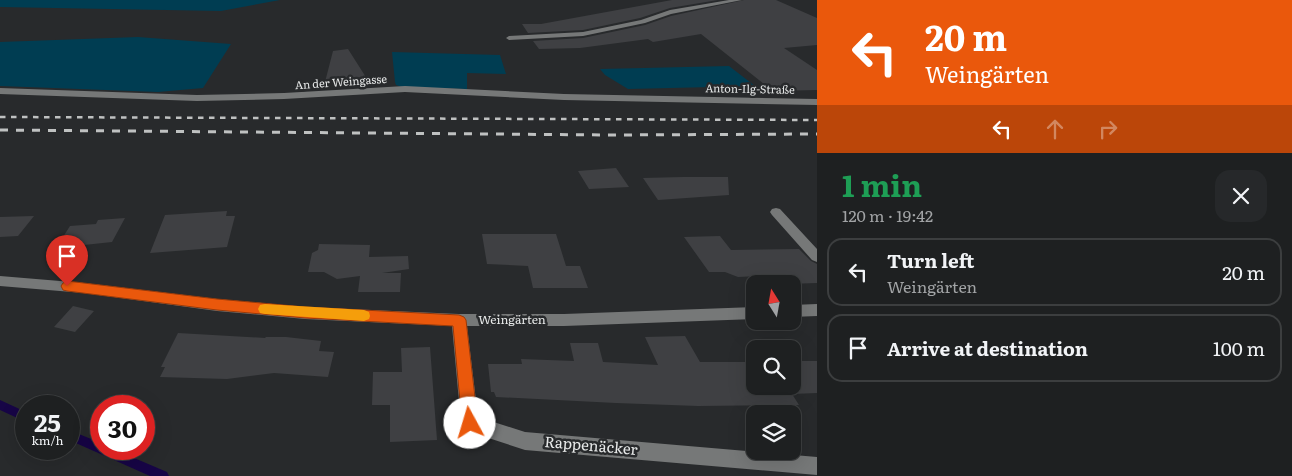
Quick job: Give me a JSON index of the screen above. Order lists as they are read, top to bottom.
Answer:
{
  "streets": {
    "street": [
      "An der Weingasse",
      "Anton-Ilg-Straße",
      "Weingärten",
      "Rappenäcker"
    ]
  },
  "crossings": [
    ["An der Weingasse", "Anton-Ilg-Straße"],
    ["Weingärten", "Rappenäcker"]
  ],
  "north": "top",
  "page": {
    "turn": ["20 m", "Weingärten"],
    "heading": ["1 min", "120 m · 19:42"],
    "list": [
      {
        "name": "Turn left",
        "note": "Weingärten",
        "value": "20 m"
      },
      {
        "name": "Arrive at destination",
        "value": "100 m"
      }
    ],
    "speed": "25 km/h",
    "limit": "30"
  }
}
